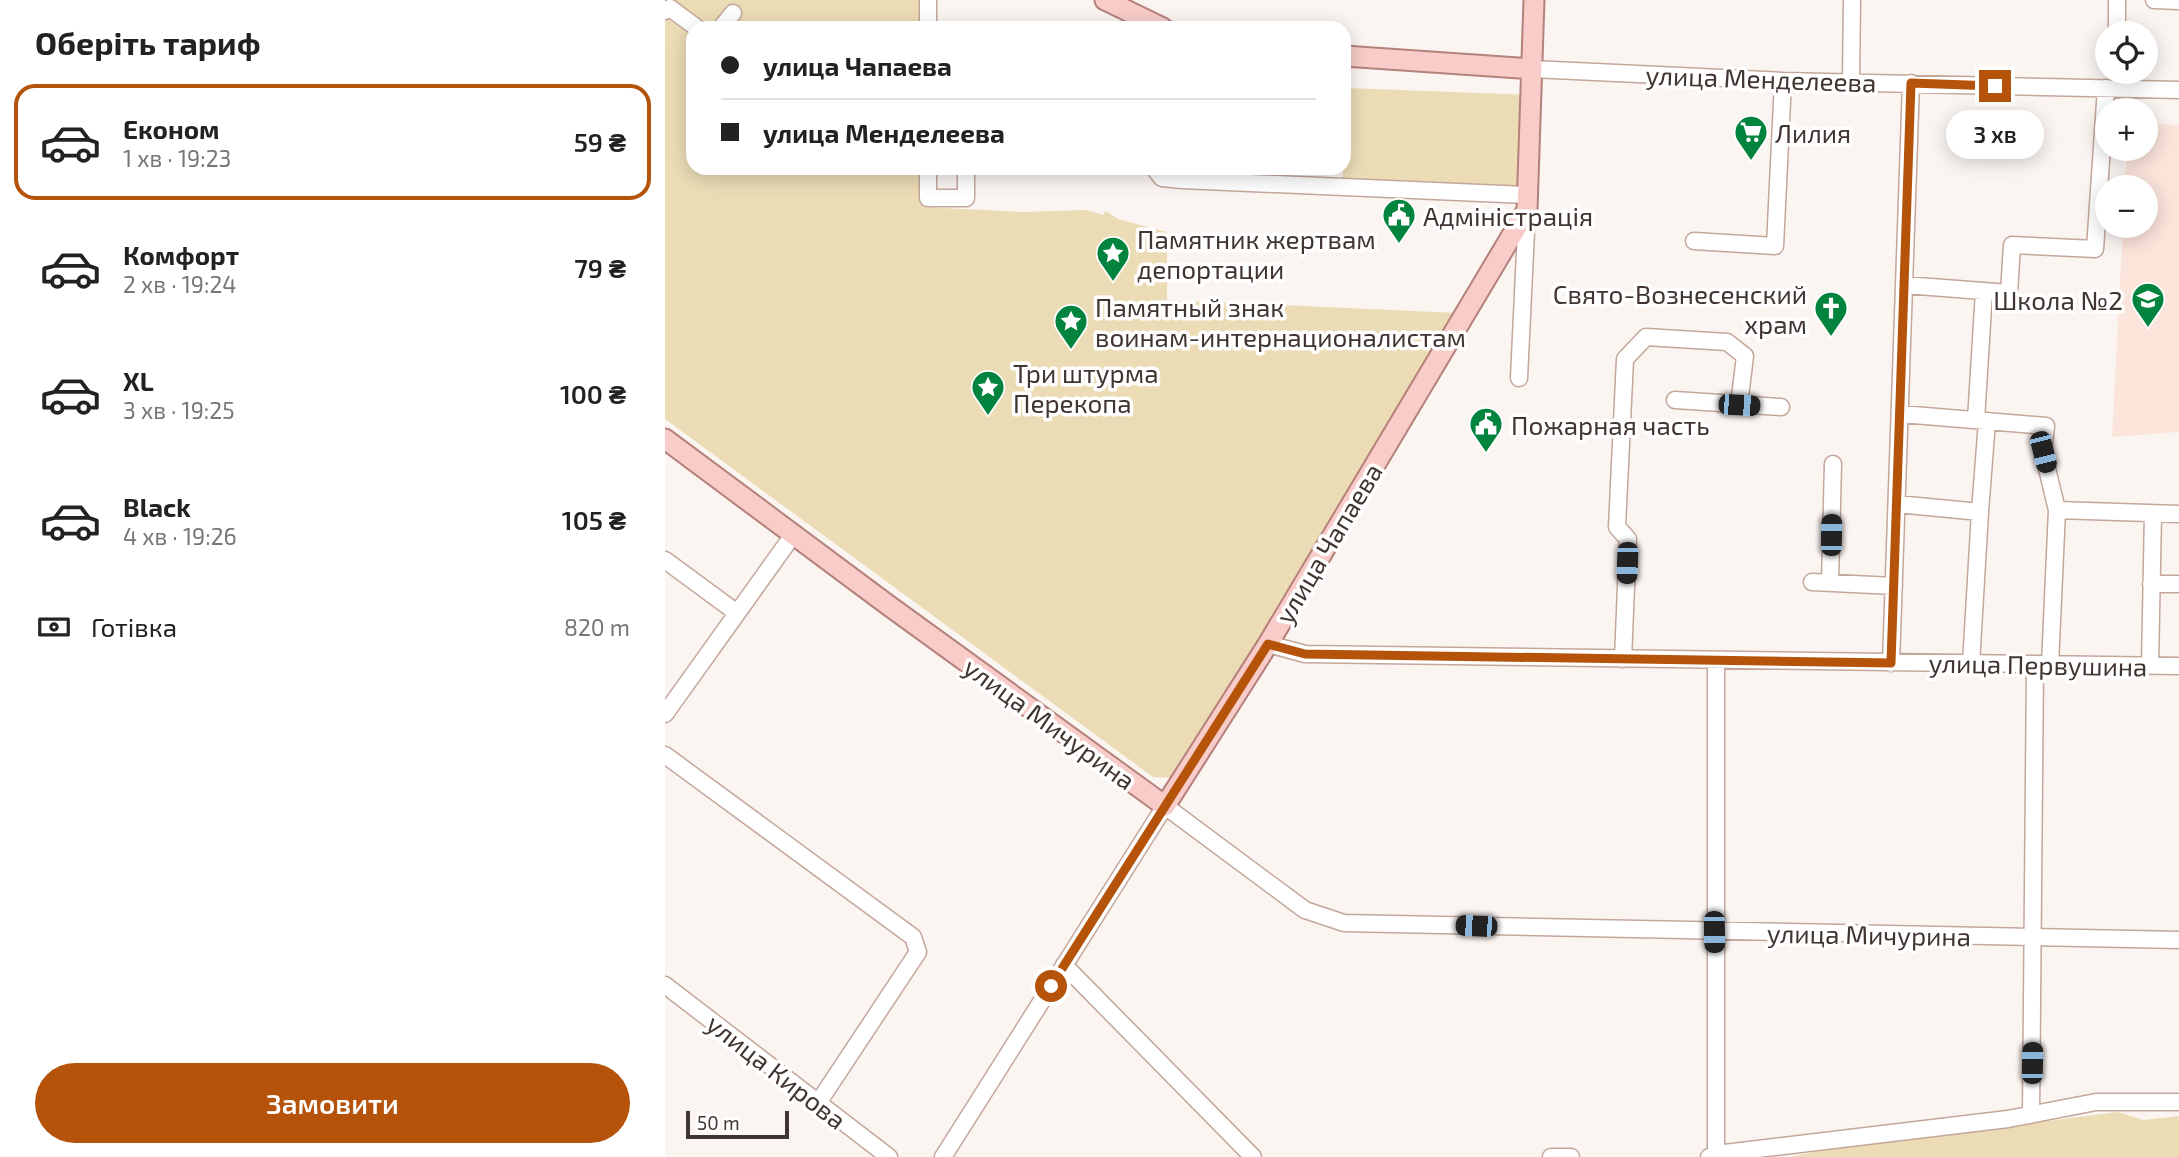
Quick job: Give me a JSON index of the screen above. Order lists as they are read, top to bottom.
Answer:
{
  "streets": {
    "main road": ["улица Менделеева", "улица Чапаева", "улица Мичурина"],
    "street": ["улица Первушина", "улица Кирова"]
  },
  "crossings": [
    ["улица Менделеева", "улица Чапаева"],
    ["улица Чапаева", "улица Первушина"],
    ["улица Чапаева", "улица Мичурина"]
  ],
  "places": {
    "supermarket": ["Лилия"],
    "public building": ["Адміністрація", "Пожарная часть"],
    "place": ["Памятник жертвам депортации", "Памятный знак воинам-интернационалистам", "Три штурма Перекопа"],
    "school or university": ["Школа №2"],
    "church": ["Свято-Вознесенский храм"]
  },
  "scale_bar": "50 m",
  "page": {
    "heading": "Оберіть тариф",
    "map_buttons": ["+", "−"],
    "banner": ["улица Чапаева", "улица Менделеева"],
    "list": [
      {
        "name": "Економ",
        "note": "1 хв · 19:23",
        "value": "59 ₴"
      },
      {
        "name": "Комфорт",
        "note": "2 хв · 19:24",
        "value": "79 ₴"
      },
      {
        "name": "XL",
        "note": "3 хв · 19:25",
        "value": "100 ₴"
      },
      {
        "name": "Black",
        "note": "4 хв · 19:26",
        "value": "105 ₴"
      }
    ],
    "bubble": "3 хв",
    "pay": ["Готівка", "820 m"],
    "buttons": "Замовити",
    "scale": "50 m"
  }
}
